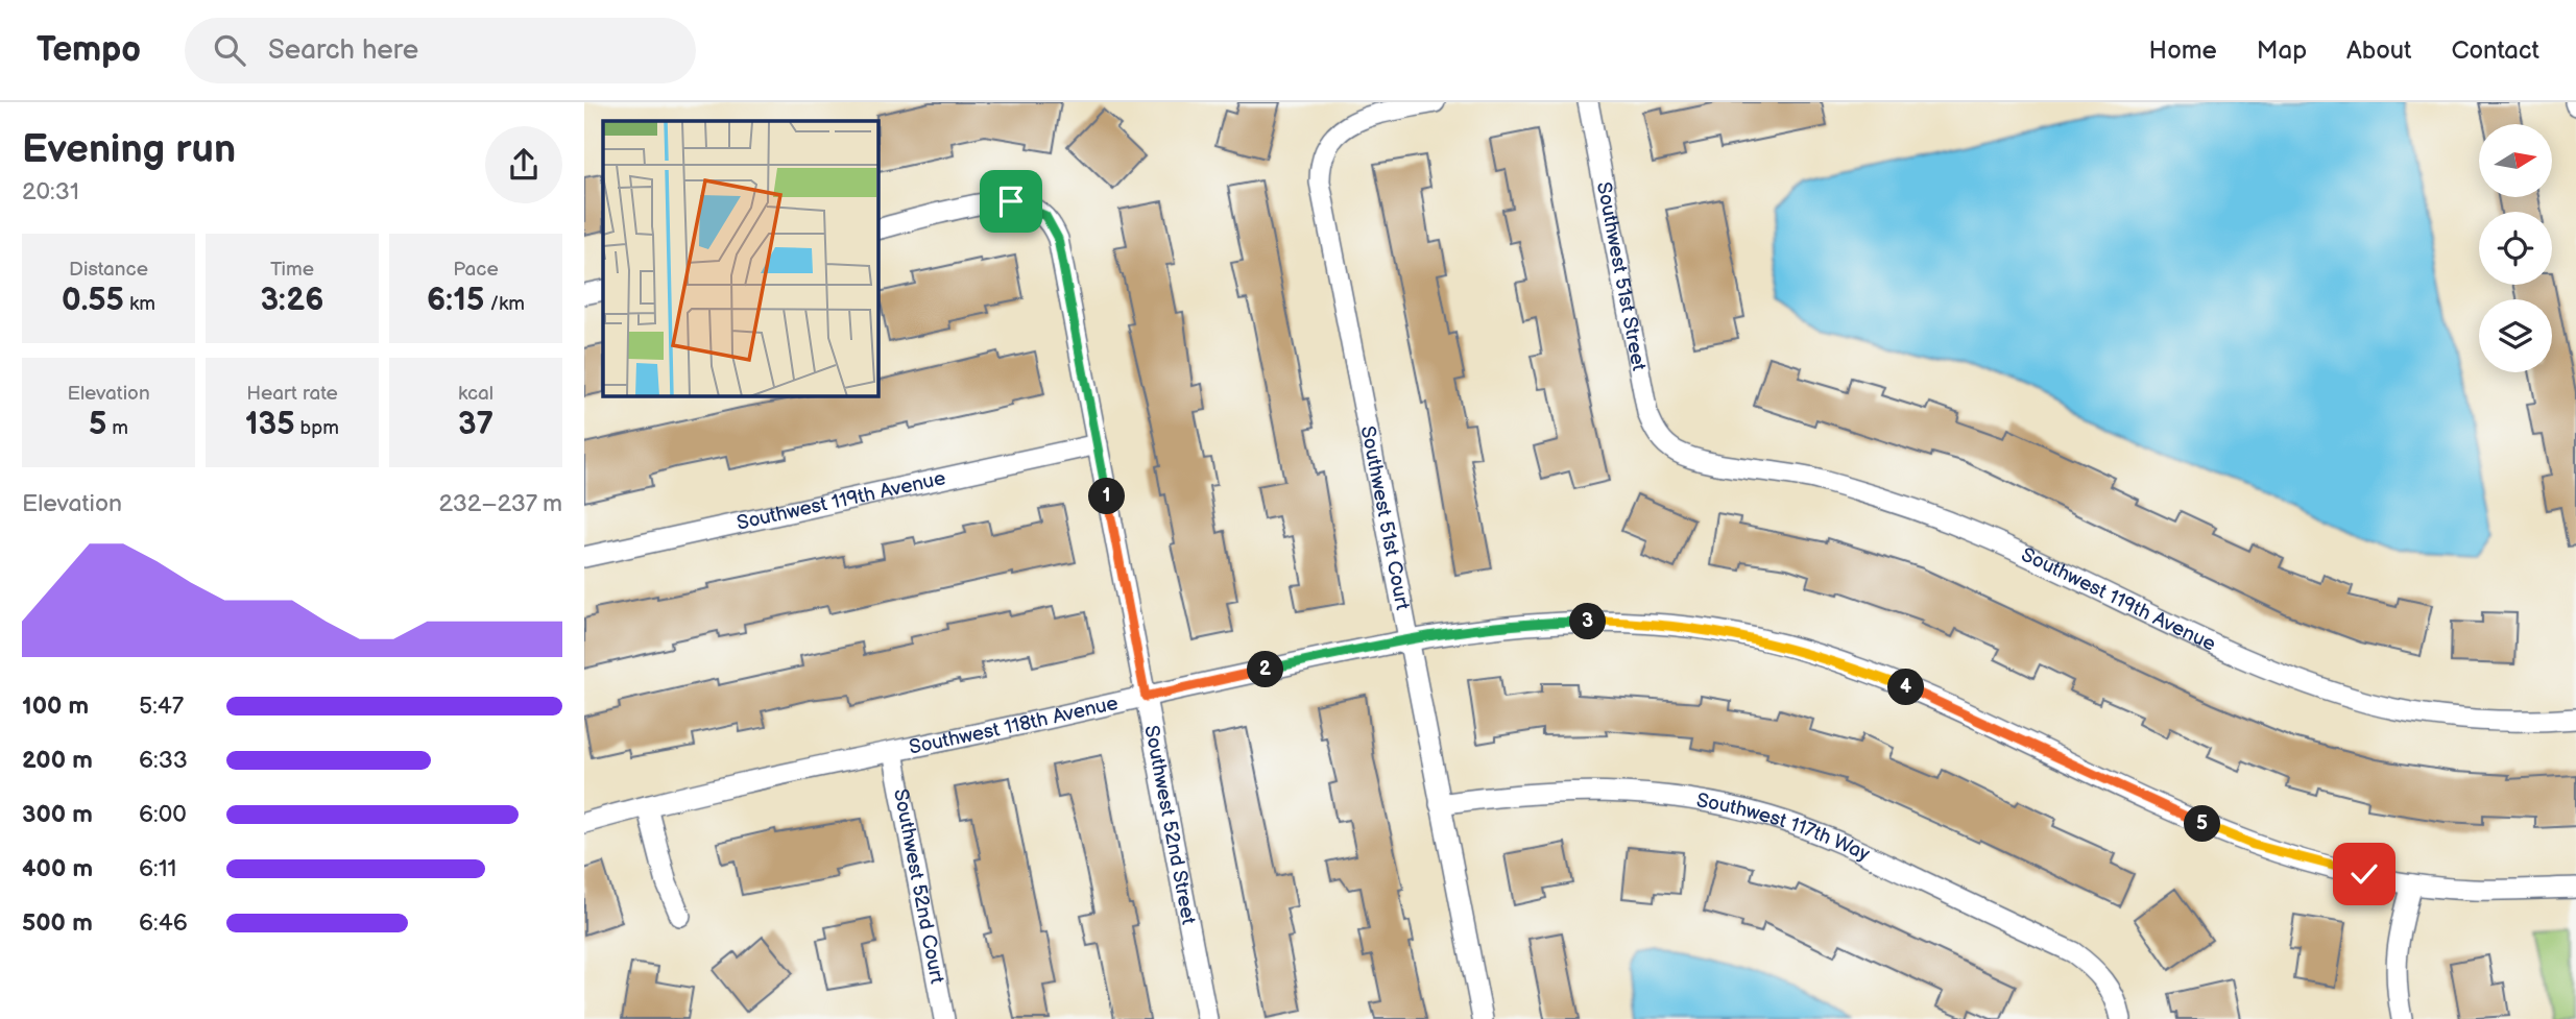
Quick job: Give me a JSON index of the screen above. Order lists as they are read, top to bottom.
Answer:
{
  "streets": {
    "street": [
      "Southwest 51st Street",
      "Southwest 119th Avenue",
      "Southwest 51st Court",
      "Southwest 118th Avenue",
      "Southwest 52nd Street",
      "Southwest 117th Way",
      "Southwest 52nd Court"
    ]
  },
  "crossings": [
    ["Southwest 51st Street", "Southwest 119th Avenue"],
    ["Southwest 119th Avenue", "Southwest 52nd Street"],
    ["Southwest 51st Court", "Southwest 118th Avenue"],
    ["Southwest 51st Court", "Southwest 117th Way"],
    ["Southwest 118th Avenue", "Southwest 52nd Street"],
    ["Southwest 118th Avenue", "Southwest 52nd Court"]
  ],
  "north": "right",
  "page": {
    "header": "Tempo",
    "search": "Search here",
    "nav": [
      "Home",
      "Map",
      "About",
      "Contact"
    ],
    "heading": ["Evening run", "20:31"],
    "stats": [
      ["Distance", "0.55 km"],
      ["Time", "3:26"],
      ["Pace", "6:15 /km"],
      ["Elevation", "5 m"],
      ["Heart rate", "135 bpm"],
      ["kcal", "37"]
    ],
    "chart": ["Elevation", "232–237 m"],
    "pins": [
      "1",
      "3",
      "2",
      "4",
      "5"
    ],
    "list": [
      {
        "name": "100 m",
        "note": "5:47"
      },
      {
        "name": "200 m",
        "note": "6:33"
      },
      {
        "name": "300 m",
        "note": "6:00"
      },
      {
        "name": "400 m",
        "note": "6:11"
      },
      {
        "name": "500 m",
        "note": "6:46"
      }
    ]
  }
}
